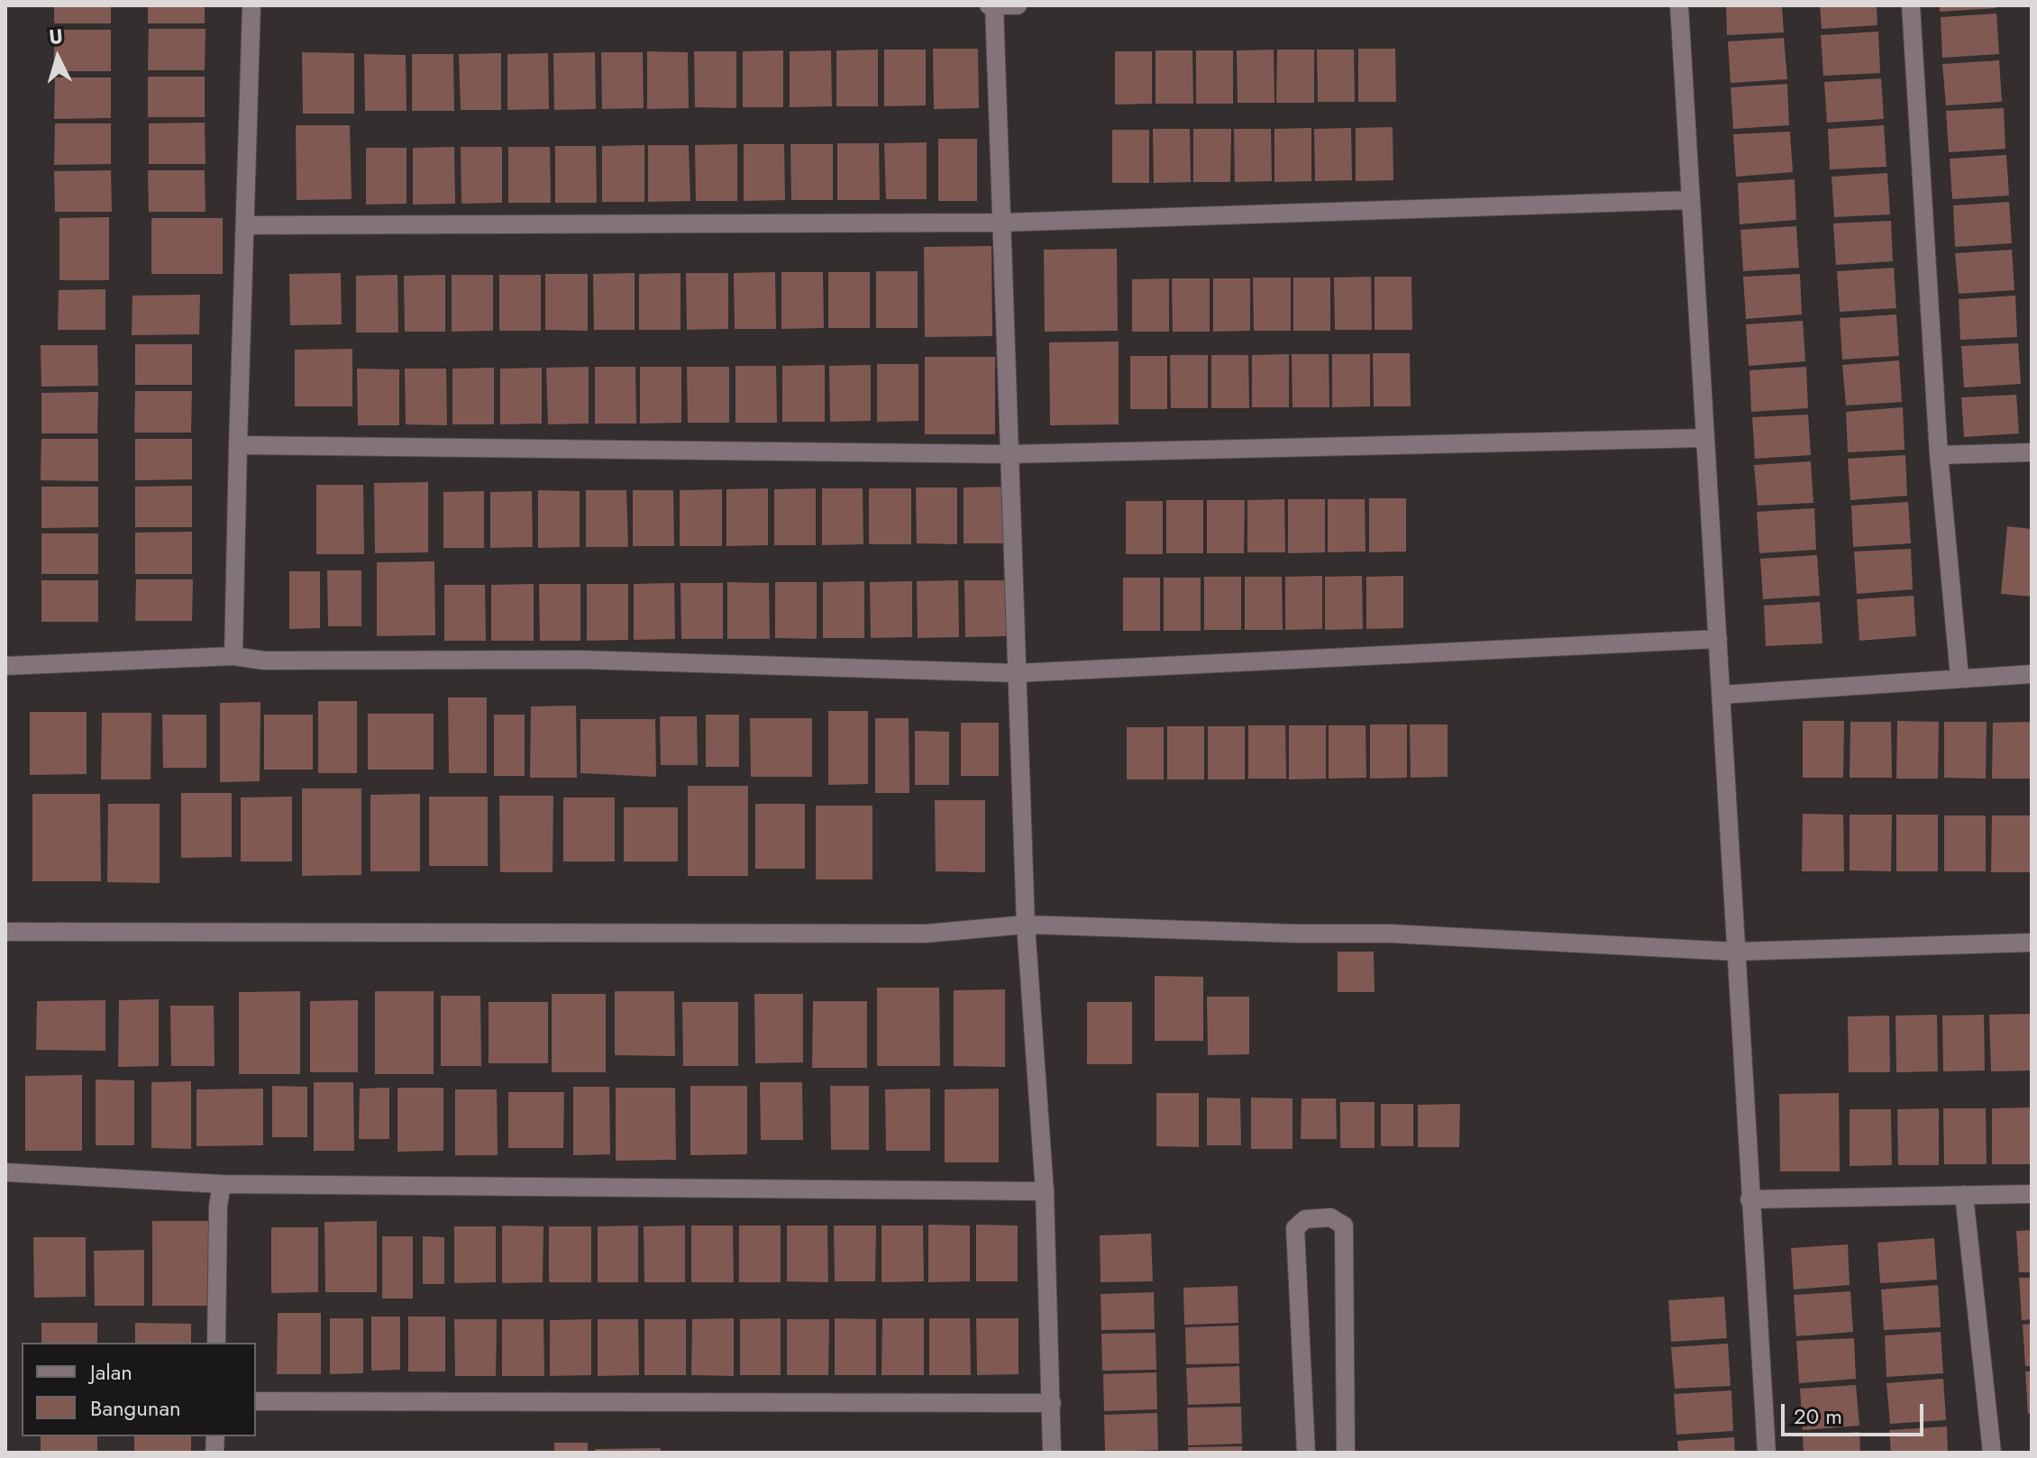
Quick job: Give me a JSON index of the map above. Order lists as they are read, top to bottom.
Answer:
{
  "legend": ["Jalan", "Bangunan"],
  "scale_bar": "20 m",
  "north": "top"
}
